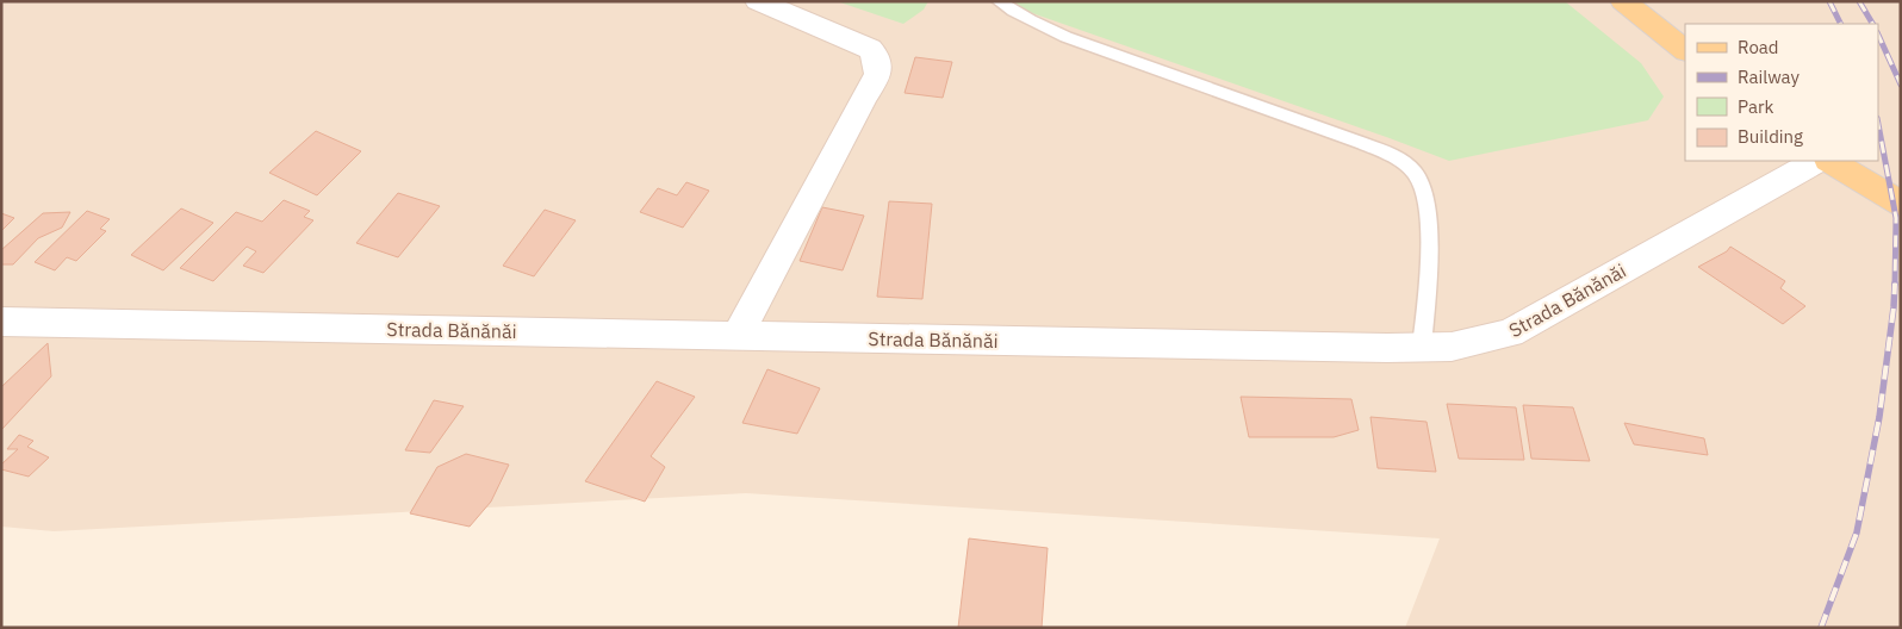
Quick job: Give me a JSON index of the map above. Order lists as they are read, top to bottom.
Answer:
{
  "streets": {
    "street": ["Strada Bănănăi"]
  },
  "legend": [
    "Road",
    "Railway",
    "Park",
    "Building"
  ]
}
